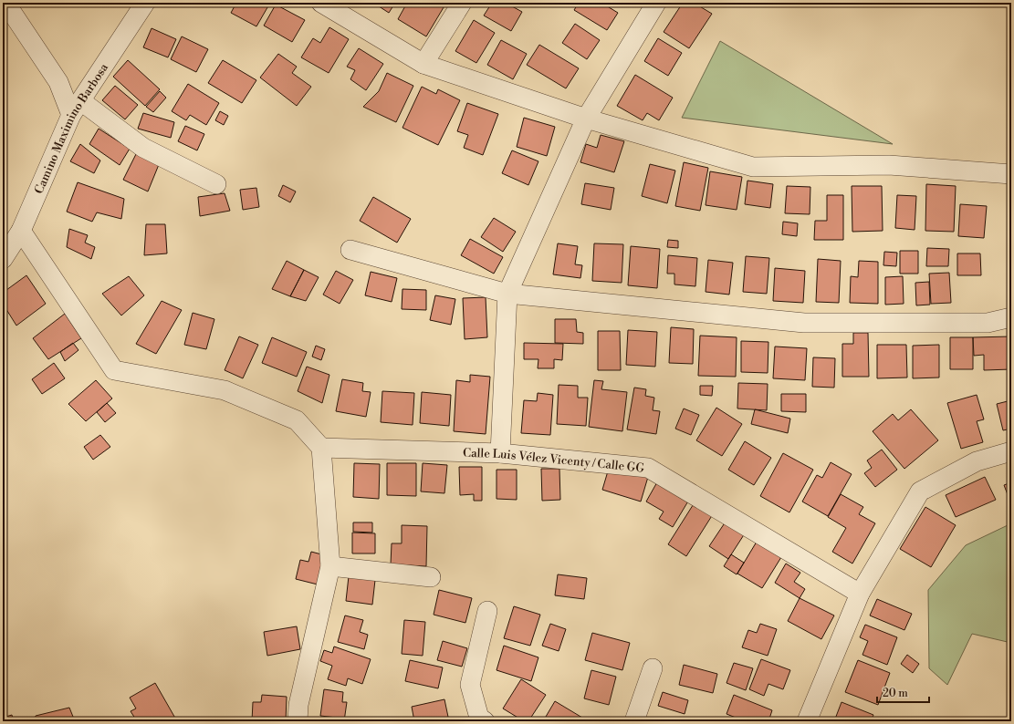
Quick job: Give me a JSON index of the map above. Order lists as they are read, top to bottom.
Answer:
{
  "streets": {
    "street": ["Camino Maximino Barbosa", "Calle Luis Vélez Vicenty / Calle GG"]
  },
  "scale_bar": "20 m"
}
